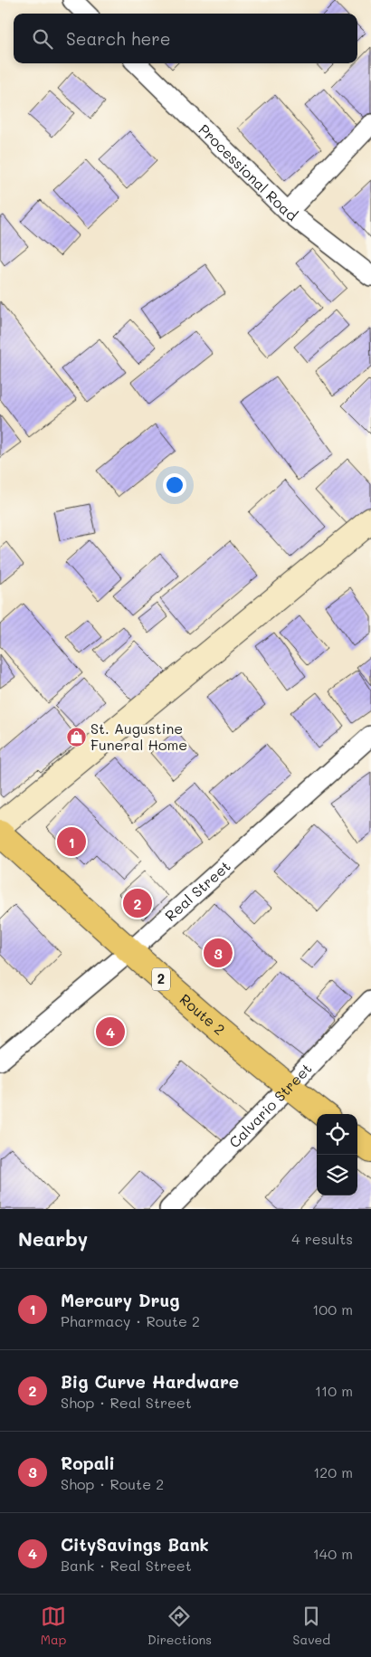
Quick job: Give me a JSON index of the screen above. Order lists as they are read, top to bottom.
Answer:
{
  "streets": {
    "highway": ["2", "Route 2"],
    "street": ["Processional Road", "Real Street", "Calvario Street"]
  },
  "crossings": [
    ["Real Street", "Route 2"],
    ["Route 2", "Calvario Street"]
  ],
  "places": {
    "shop": ["St. Augustine Funeral Home"]
  },
  "page": {
    "search": "Search here",
    "pins": [
      "1",
      "2",
      "3",
      "4"
    ],
    "heading": ["Nearby", "4 results"],
    "list": [
      {
        "mark": "1",
        "name": "Mercury Drug",
        "note": "Pharmacy · Route 2",
        "value": "100 m"
      },
      {
        "mark": "2",
        "name": "Big Curve Hardware",
        "note": "Shop · Real Street",
        "value": "110 m"
      },
      {
        "mark": "3",
        "name": "Ropali",
        "note": "Shop · Route 2",
        "value": "120 m"
      },
      {
        "mark": "4",
        "name": "CitySavings Bank",
        "note": "Bank · Real Street",
        "value": "140 m"
      }
    ],
    "nav": ["Map", "Directions", "Saved"]
  }
}
